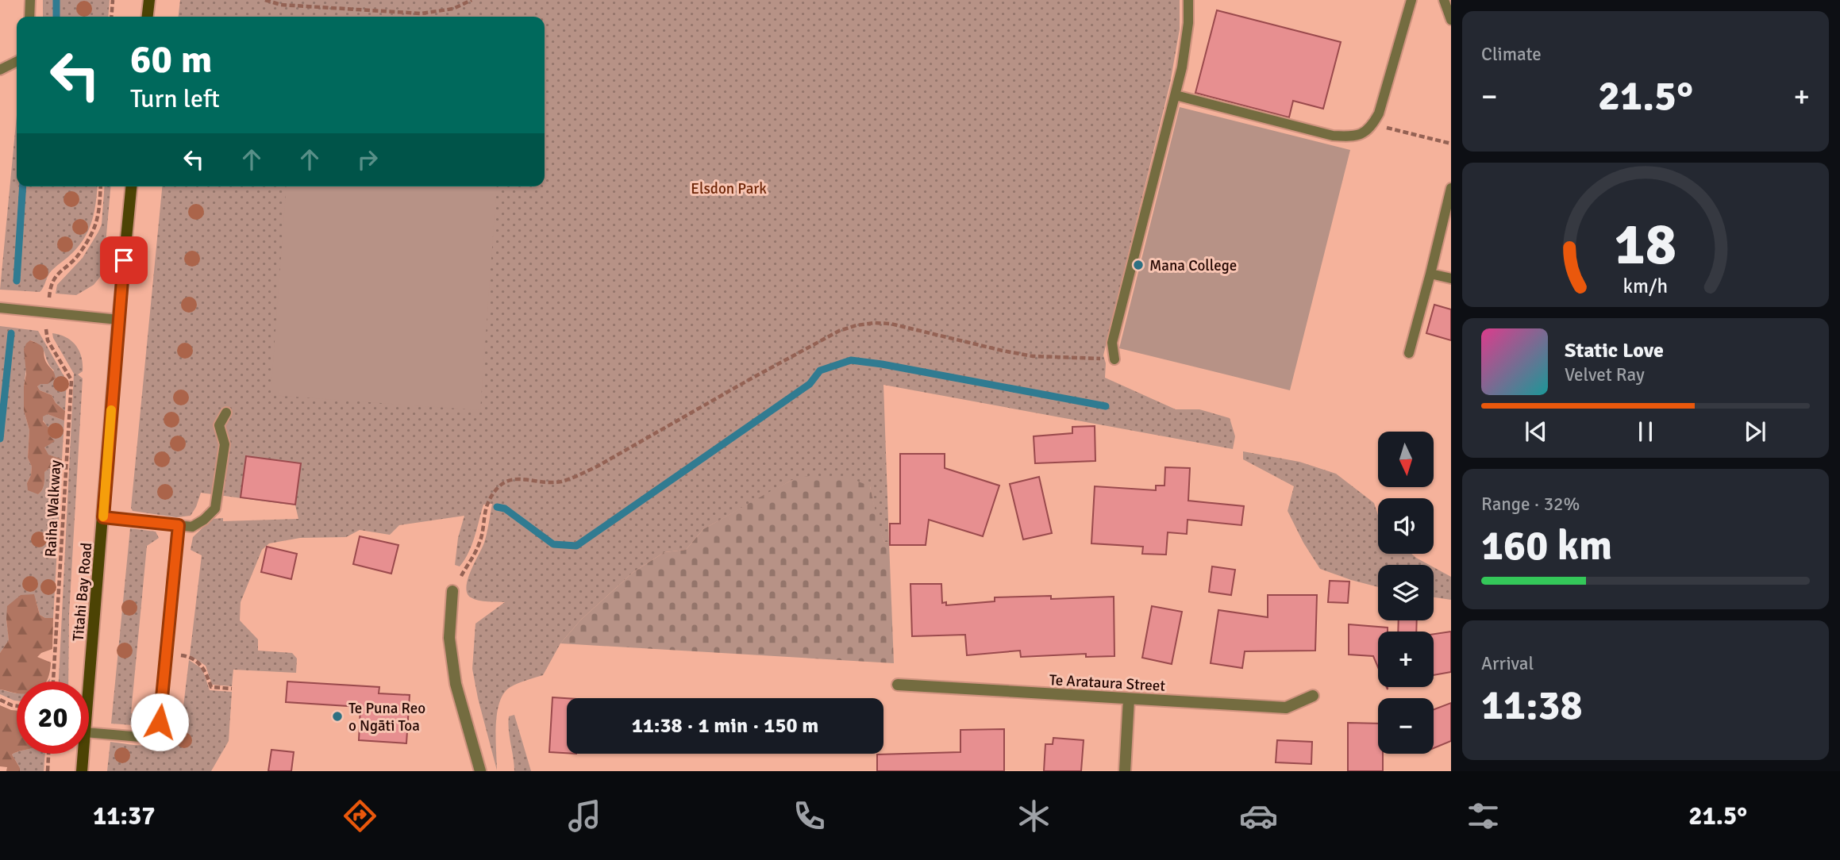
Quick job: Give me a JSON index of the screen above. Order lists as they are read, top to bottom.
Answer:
{
  "streets": {
    "main road": ["Titahi Bay Road"],
    "street": ["Te Arataura Street"],
    "path": ["Raiha Walkway"]
  },
  "parks": ["Elsdon Park"],
  "places": ["Mana College", "Te Puna Reo o Ngāti Toa"],
  "north": "bottom",
  "page": {
    "tile": [
      "Climate",
      ["Range · 32%", "160 km"],
      ["Arrival", "11:38"]
    ],
    "turn": ["60 m", "Turn left"],
    "heat": ["−", "21.5°", "+"],
    "song": ["Static Love", "Velvet Ray"],
    "map_buttons": ["+", "−"],
    "limit": "20",
    "trip": "11:38 · 1 min · 150 m",
    "tabs": ["11:37", "21.5°"],
    "gauge": ["18", "km/h"]
  }
}
